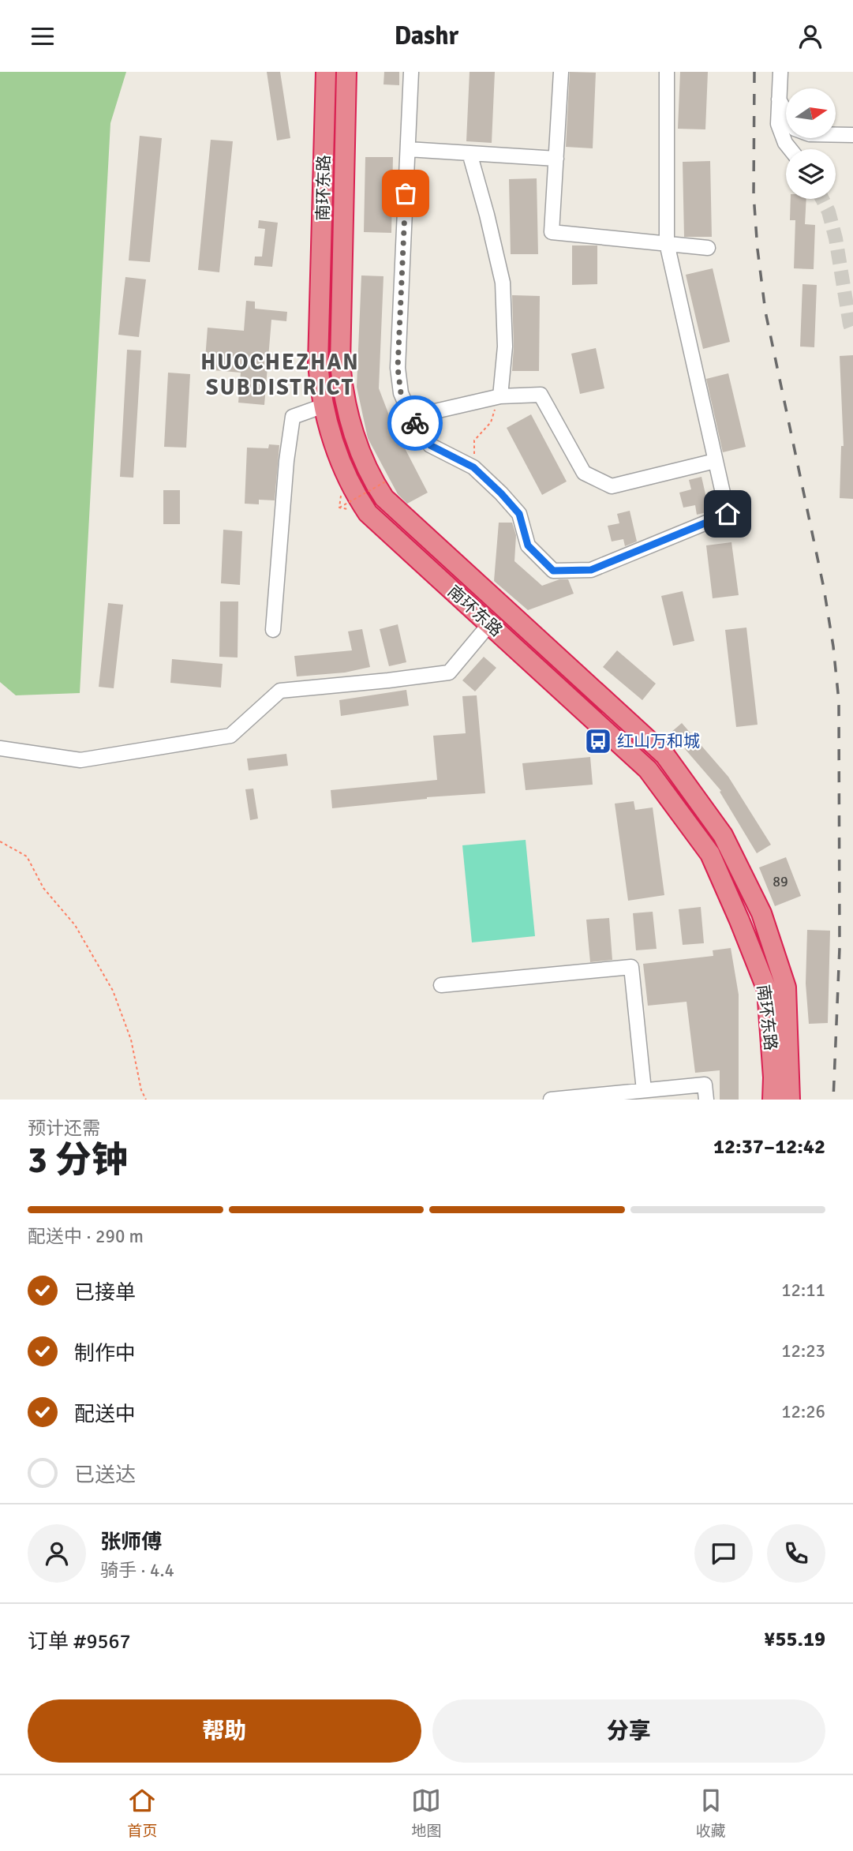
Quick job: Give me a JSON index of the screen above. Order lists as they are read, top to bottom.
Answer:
{
  "streets": {
    "highway": ["南环东路"]
  },
  "districts": ["HUOCHEZHAN SUBDISTRICT"],
  "places": {
    "bus stop": ["红山万和城"]
  },
  "house_numbers": ["89"],
  "north": "right",
  "page": {
    "header": "Dashr",
    "heading": ["3 分钟", "预计还需", "12:37–12:42"],
    "panel": [
      "张师傅",
      "骑手 · 4.4",
      "订单 #9567",
      "¥55.19"
    ],
    "bar": "配送中 · 290 m",
    "list": [
      ["已接单", "12:11"],
      ["制作中", "12:23"],
      ["配送中", "12:26"],
      "已送达"
    ],
    "buttons": ["帮助", "分享"],
    "tabs": ["首页", "地图", "收藏"]
  }
}
